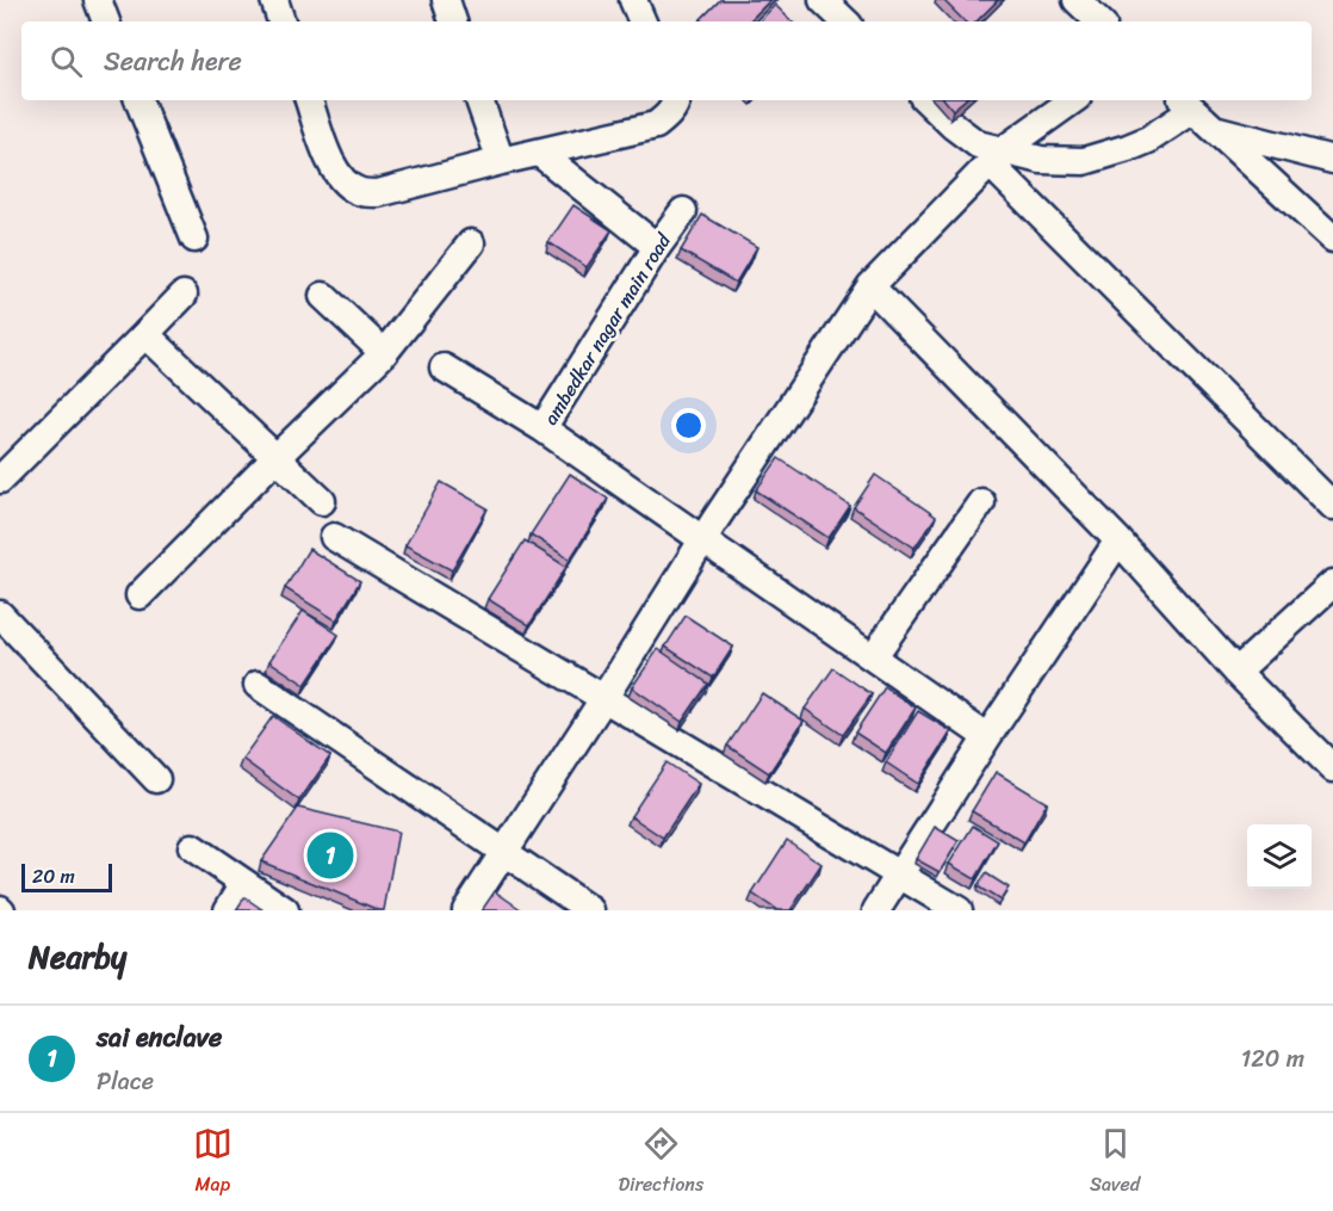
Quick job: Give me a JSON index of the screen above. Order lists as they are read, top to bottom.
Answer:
{
  "streets": {
    "street": ["ambedkar nagar main road"]
  },
  "scale_bar": "20 m",
  "page": {
    "search": "Search here",
    "pins": "1",
    "scale": "20 m",
    "heading": "Nearby",
    "list": [
      {
        "mark": "1",
        "name": "sai enclave",
        "note": "Place",
        "value": "120 m"
      }
    ],
    "nav": ["Map", "Directions", "Saved"]
  }
}
